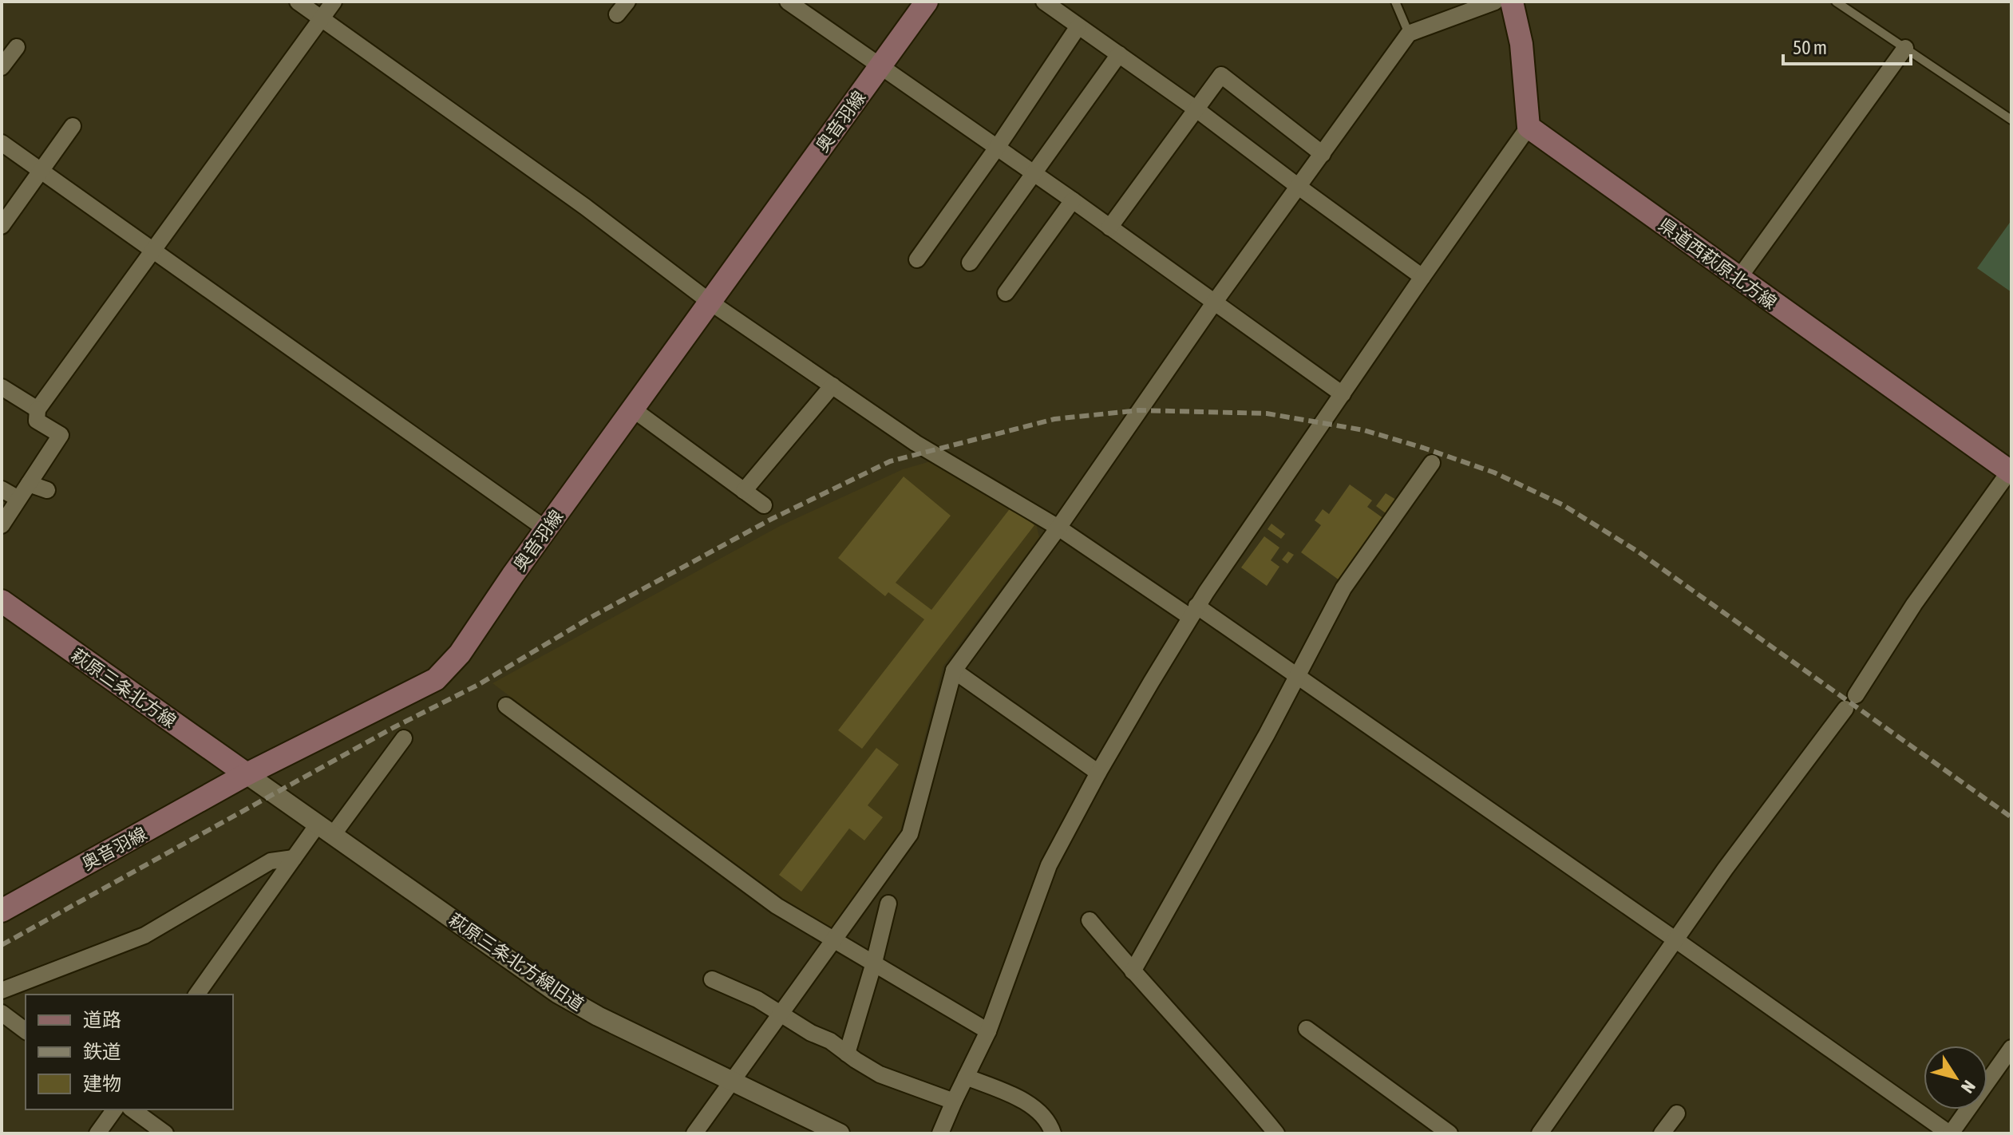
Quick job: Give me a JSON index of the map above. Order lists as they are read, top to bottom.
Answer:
{
  "streets": {
    "main road": ["奥音羽線", "県道西萩原北方線", "萩原三条北方線"],
    "street": ["萩原三条北方線旧道"]
  },
  "crossings": [
    ["奥音羽線", "萩原三条北方線"],
    ["奥音羽線", "萩原三条北方線旧道"],
    ["萩原三条北方線", "萩原三条北方線旧道"]
  ],
  "legend": ["道路", "鉄道", "建物"],
  "scale_bar": "50 m",
  "north": "bottom right"
}
